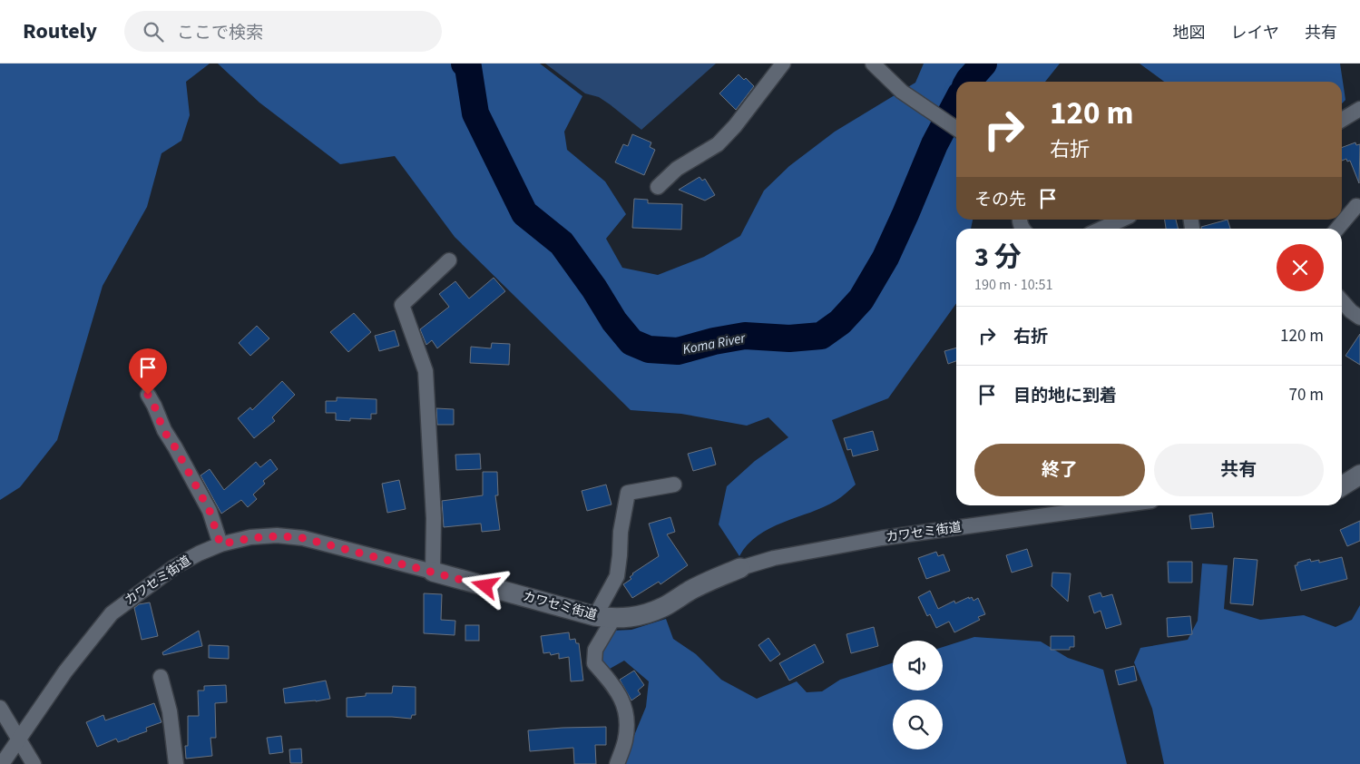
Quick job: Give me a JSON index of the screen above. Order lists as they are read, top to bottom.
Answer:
{
  "streets": {
    "street": ["カワセミ街道"]
  },
  "water": ["Koma River"],
  "page": {
    "header": "Routely",
    "search": "ここで検索",
    "nav": ["地図", "レイヤ", "共有"],
    "turn": ["120 m", "右折"],
    "then": "その先",
    "heading": ["3 分", "190 m · 10:51"],
    "list": [
      {
        "name": "右折",
        "value": "120 m"
      },
      {
        "name": "目的地に到着",
        "value": "70 m"
      }
    ],
    "buttons": ["終了", "共有"]
  }
}
